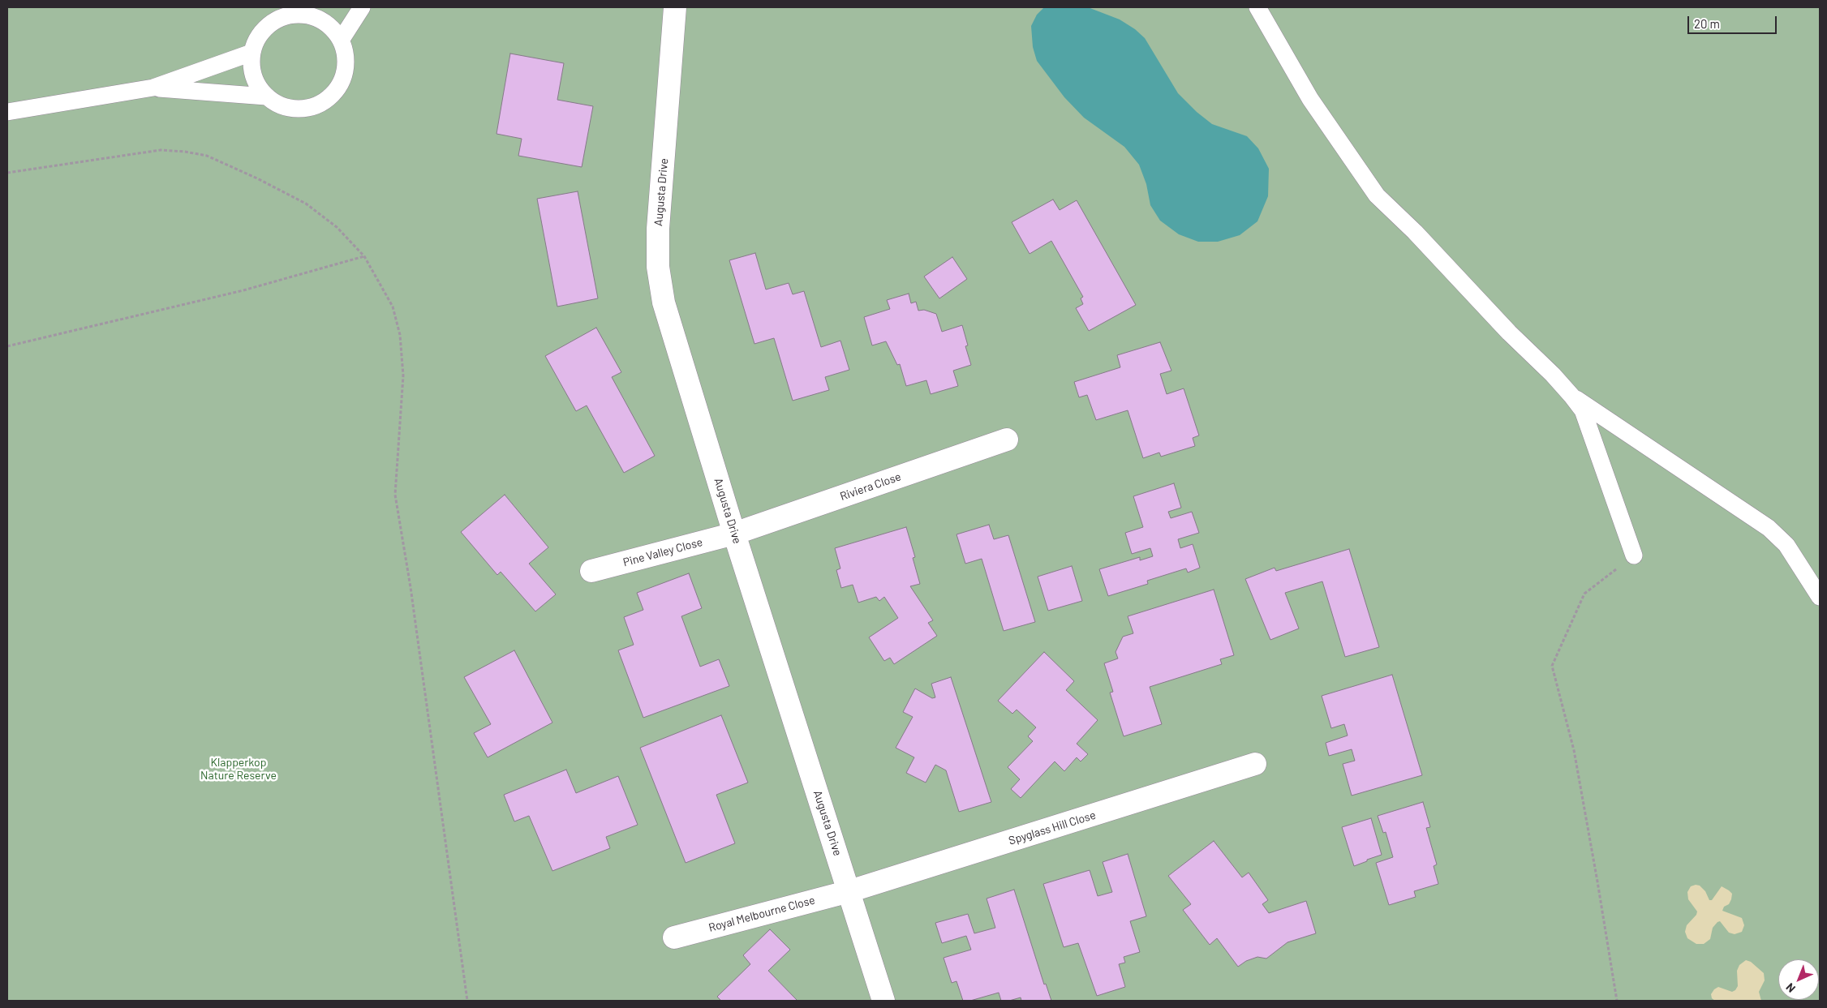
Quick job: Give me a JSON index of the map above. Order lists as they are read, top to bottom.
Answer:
{
  "streets": {
    "street": [
      "Augusta Drive",
      "Riviera Close",
      "Pine Valley Close",
      "Spyglass Hill Close",
      "Royal Melbourne Close"
    ]
  },
  "crossings": [
    ["Augusta Drive", "Riviera Close"],
    ["Augusta Drive", "Pine Valley Close"],
    ["Augusta Drive", "Spyglass Hill Close"],
    ["Augusta Drive", "Royal Melbourne Close"],
    ["Riviera Close", "Pine Valley Close"],
    ["Spyglass Hill Close", "Royal Melbourne Close"]
  ],
  "parks": ["Klapperkop Nature Reserve"],
  "scale_bar": "20 m",
  "north": "bottom left"
}
